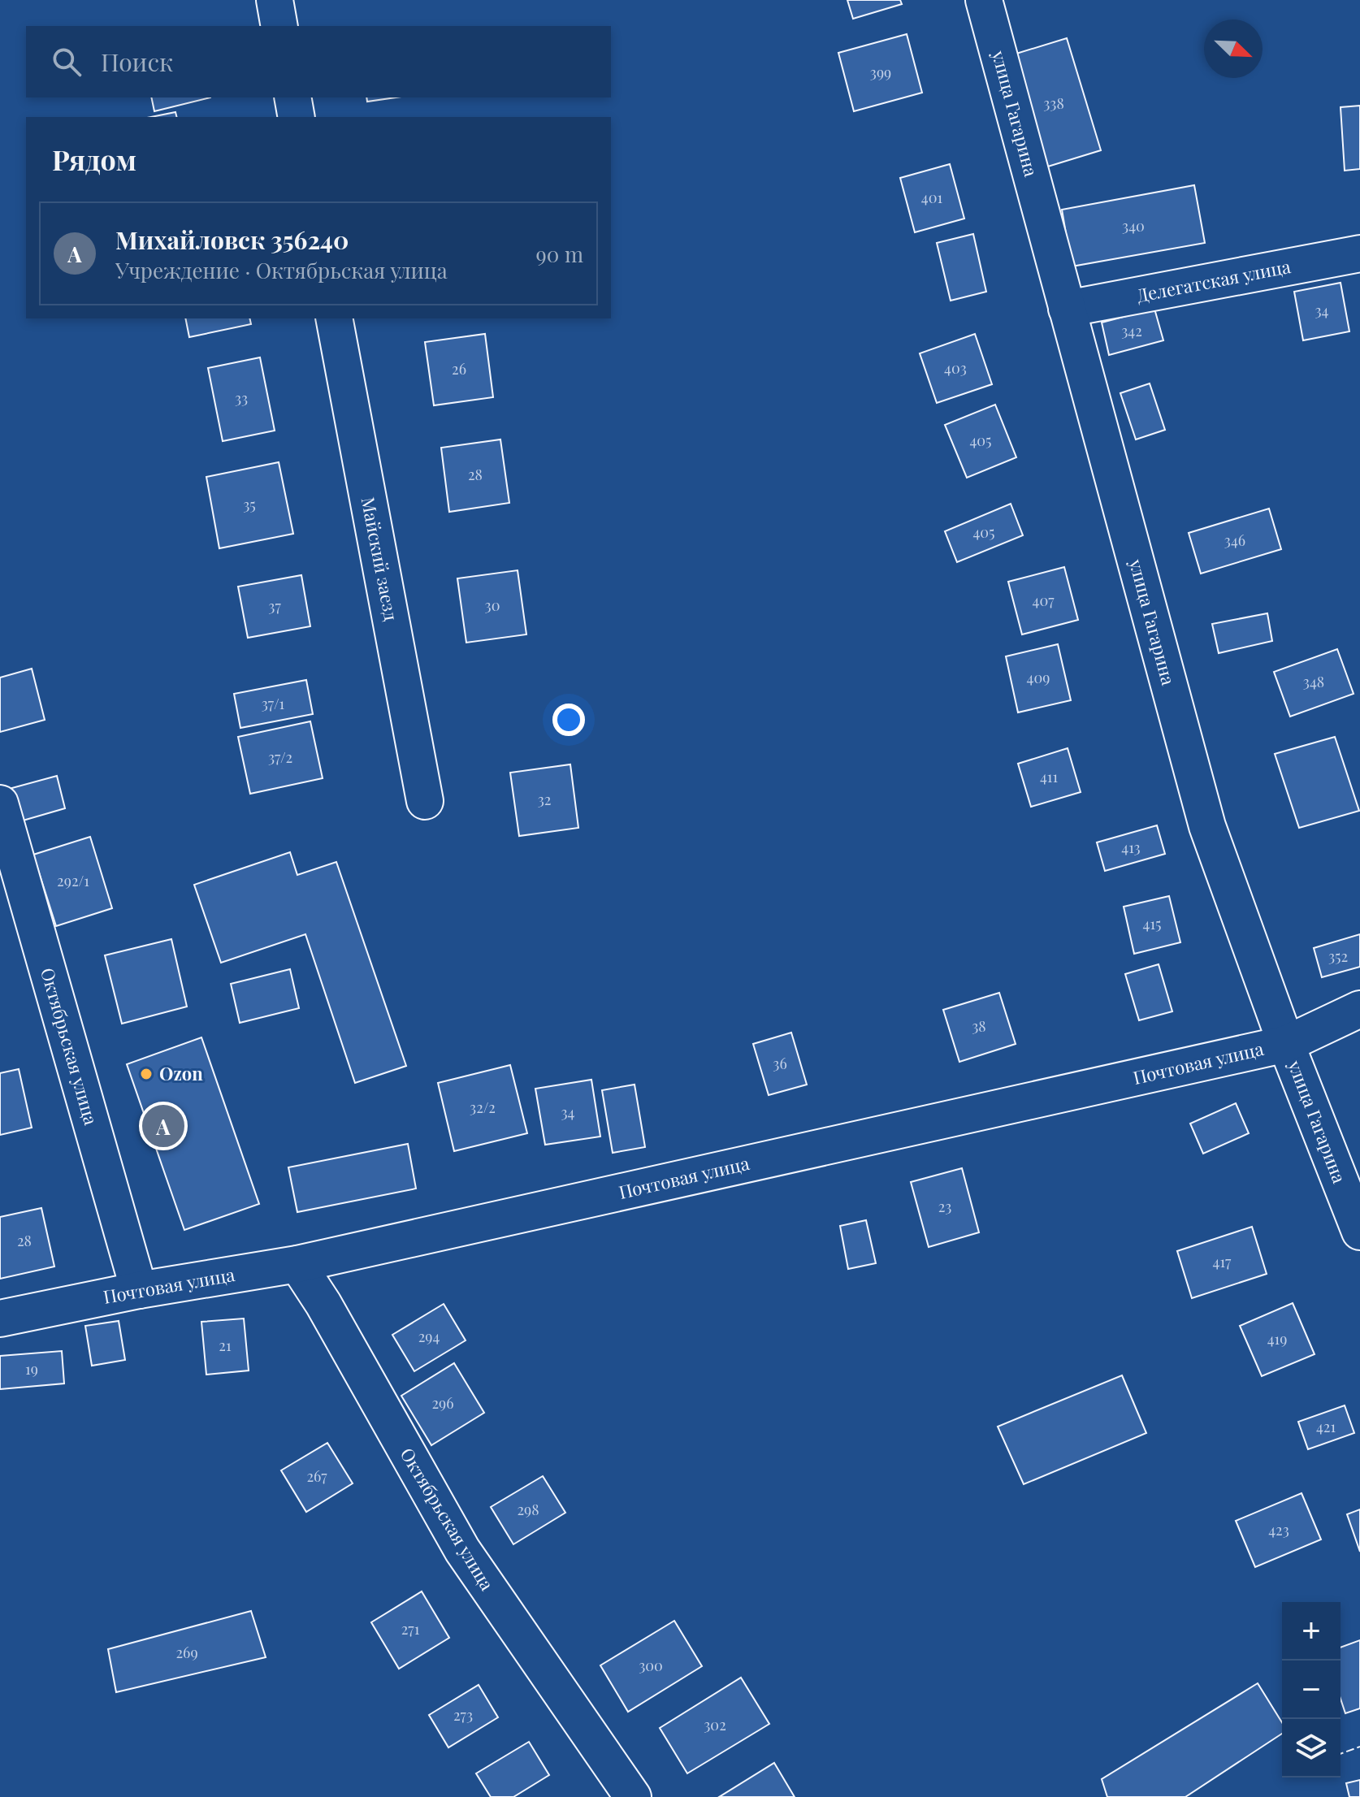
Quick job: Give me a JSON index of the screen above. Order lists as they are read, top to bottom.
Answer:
{
  "streets": {
    "main road": [
      "улица Гагарина",
      "Делегатская улица",
      "Майский заезд",
      "Октябрьская улица",
      "Почтовая улица"
    ]
  },
  "crossings": [
    ["улица Гагарина", "Делегатская улица"],
    ["улица Гагарина", "Почтовая улица"],
    ["Октябрьская улица", "Почтовая улица"]
  ],
  "places": ["Ozon"],
  "house_numbers": [
    "399",
    "338",
    "401",
    "340",
    "34",
    "342",
    "403",
    "26",
    "33",
    "405",
    "28",
    "35",
    "405",
    "346",
    "407",
    "30",
    "37",
    "409",
    "348",
    "37/1",
    "37/2",
    "411",
    "32",
    "413",
    "292/1",
    "415",
    "352",
    "38",
    "36",
    "32/2",
    "34",
    "23",
    "28",
    "417",
    "294",
    "419",
    "21",
    "19",
    "296",
    "421",
    "267",
    "298",
    "423",
    "271",
    "269",
    "300",
    "273",
    "302"
  ],
  "north": "bottom right",
  "page": {
    "search": "Поиск",
    "heading": "Рядом",
    "list": [
      {
        "mark": "A",
        "name": "Михайловск 356240",
        "note": "Учреждение · Октябрьская улица",
        "value": "90 m"
      }
    ],
    "pins": "A",
    "map_buttons": ["+", "−"]
  }
}
